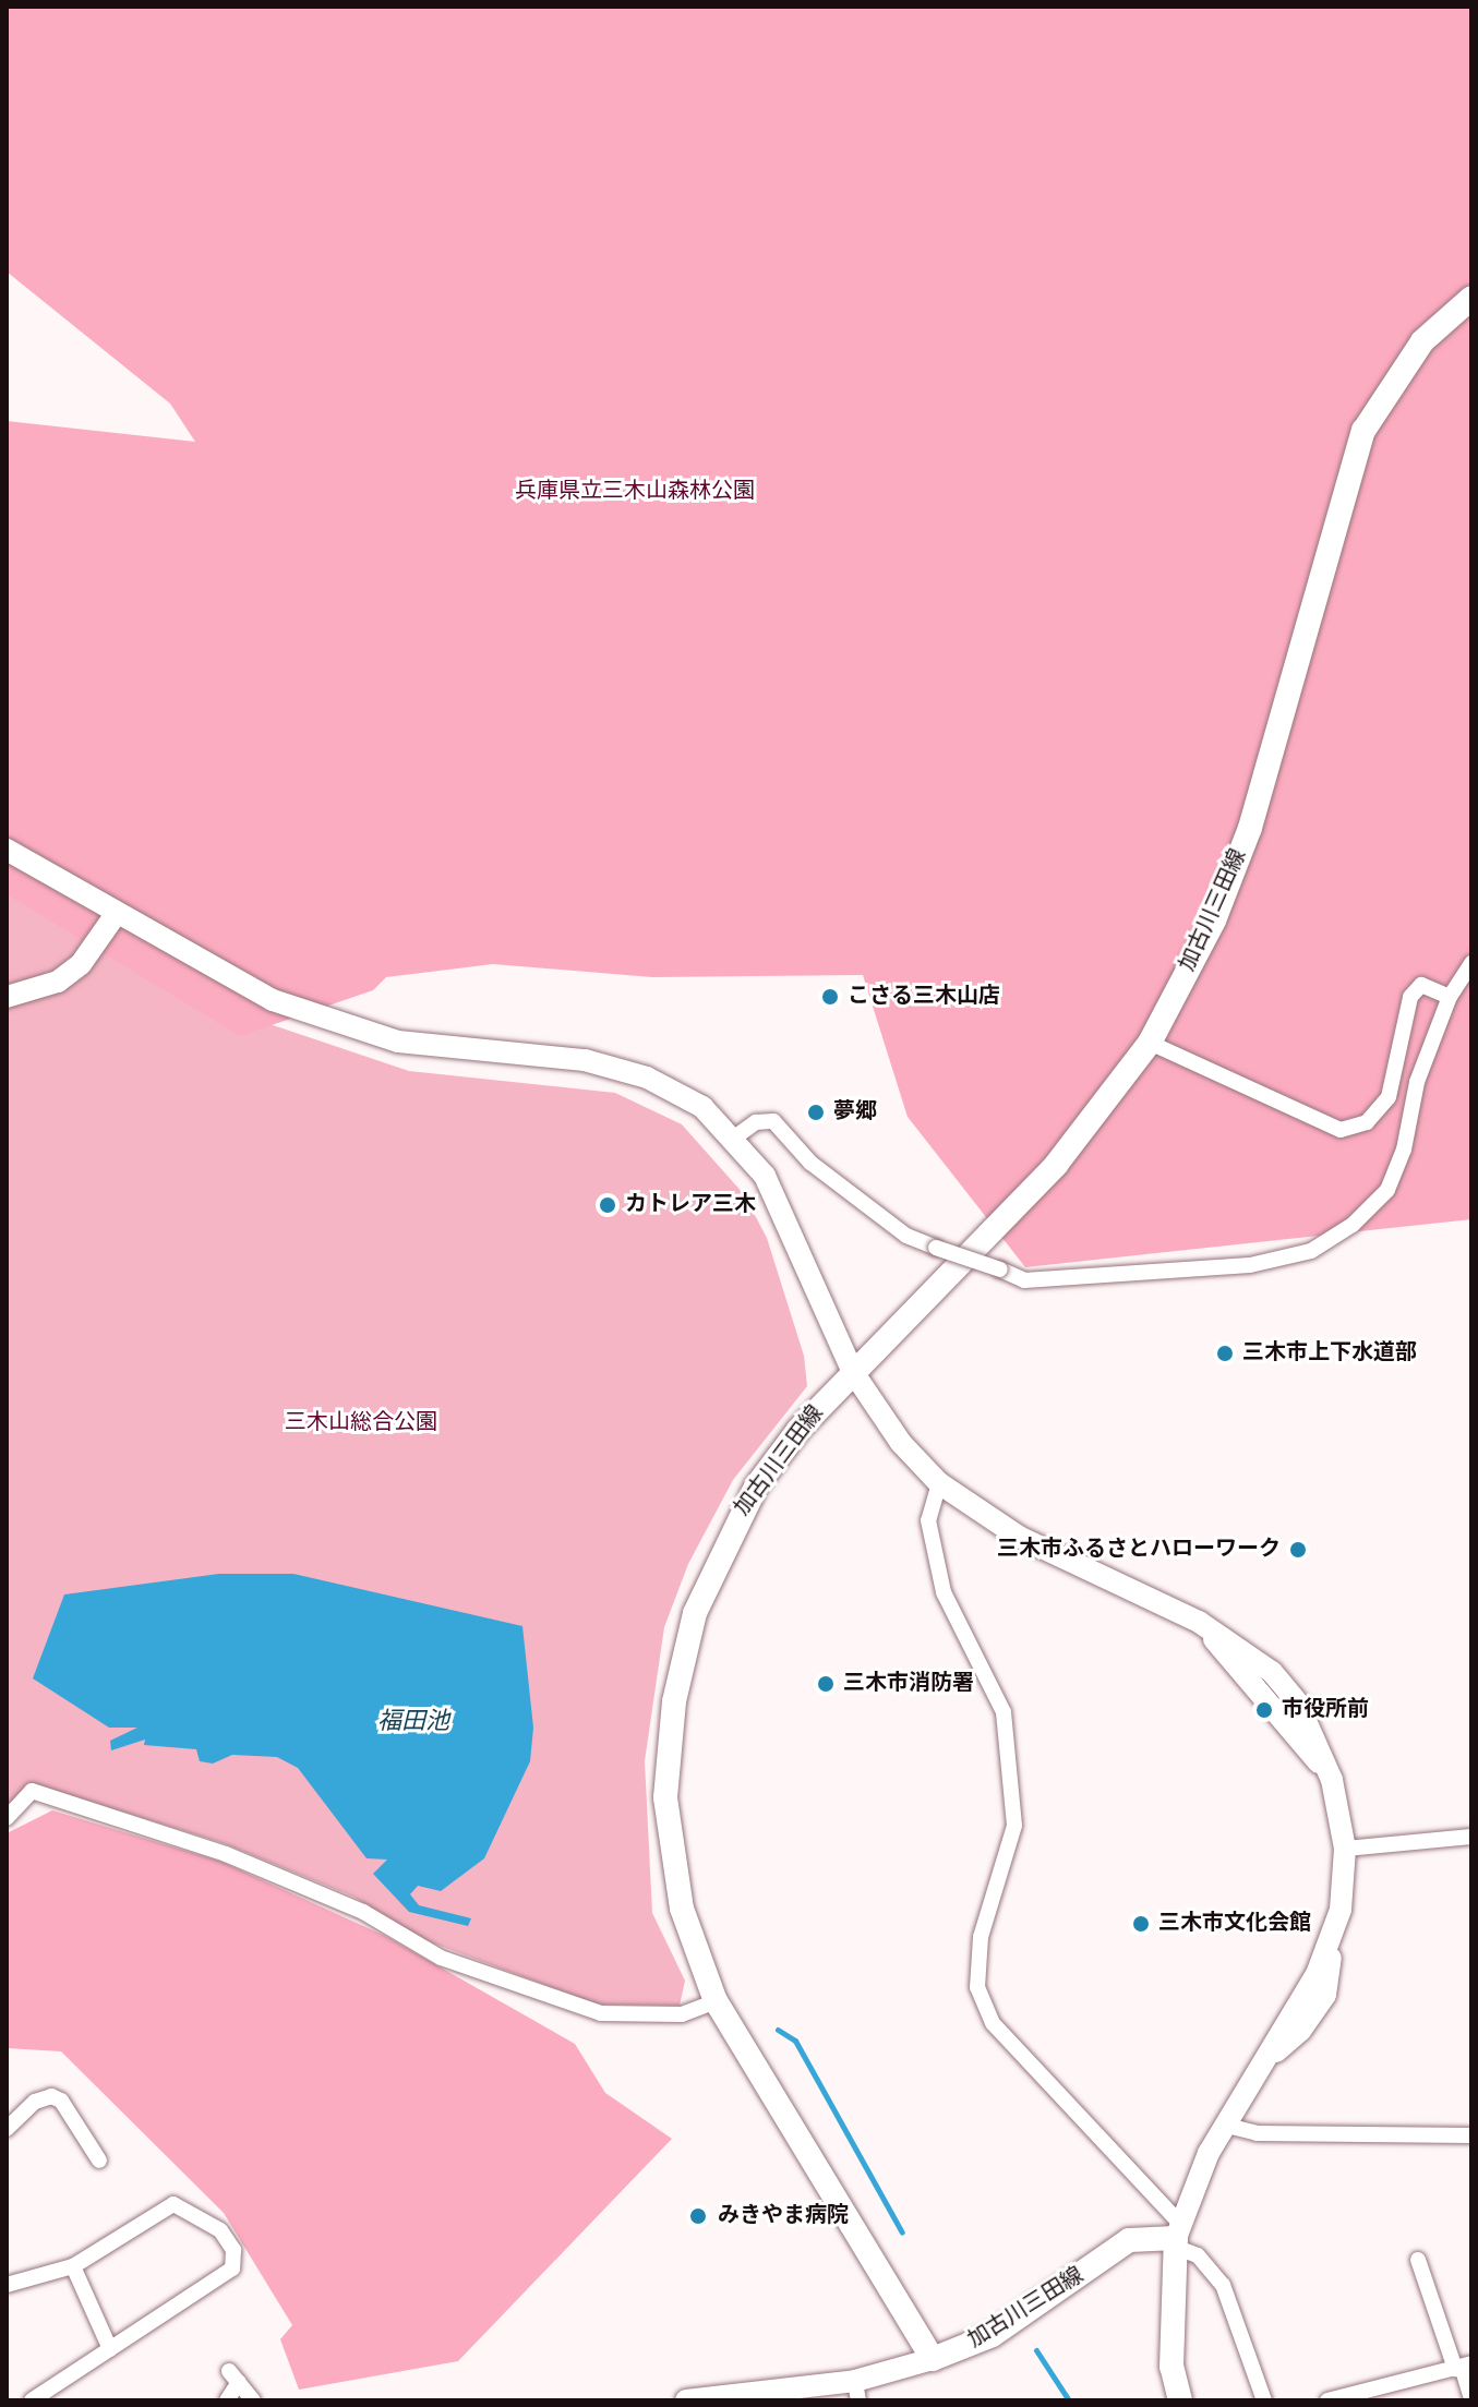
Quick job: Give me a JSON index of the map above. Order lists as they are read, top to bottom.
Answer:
{
  "streets": {
    "main road": ["加古川三田線"]
  },
  "water": ["福田池"],
  "parks": ["兵庫県立三木山森林公園", "三木山総合公園"],
  "places": [
    "こさる三木山店",
    "夢郷",
    "カトレア三木",
    "三木市上下水道部",
    "三木市ふるさとハローワーク",
    "三木市消防署",
    "市役所前",
    "三木市文化会館",
    "みきやま病院"
  ]
}
